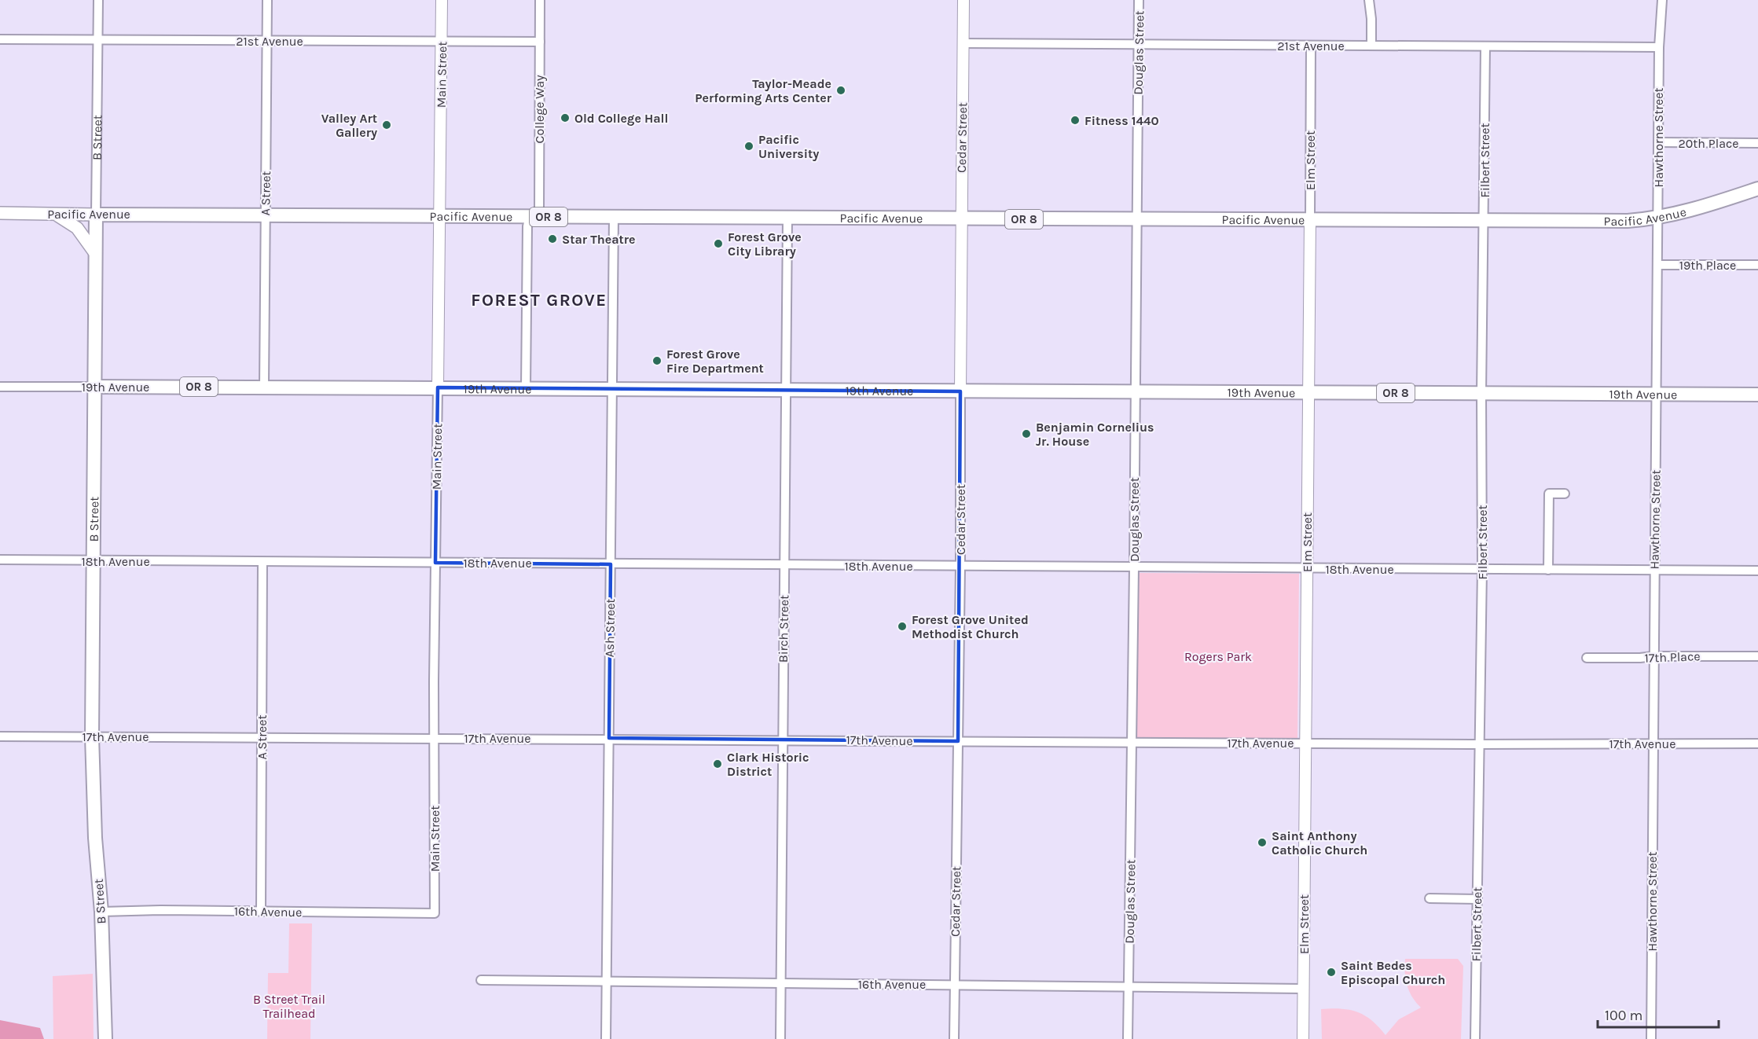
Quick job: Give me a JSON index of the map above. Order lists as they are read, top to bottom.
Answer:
{
  "streets": {
    "main road": [
      "B Street",
      "Pacific Avenue",
      "OR 8",
      "19th Avenue"
    ],
    "street": [
      "21st Avenue",
      "Douglas Street",
      "Main Street",
      "College Way",
      "Cedar Street",
      "Hawthorne Street",
      "20th Place",
      "Elm Street",
      "Filbert Street",
      "A Street",
      "19th Place",
      "18th Avenue",
      "Ash Street",
      "Birch Street",
      "17th Place",
      "17th Avenue",
      "16th Avenue"
    ]
  },
  "crossings": [
    ["21st Avenue", "Douglas Street"],
    ["21st Avenue", "Main Street"],
    ["21st Avenue", "College Way"],
    ["21st Avenue", "B Street"],
    ["21st Avenue", "Cedar Street"],
    ["21st Avenue", "Hawthorne Street"],
    ["21st Avenue", "Elm Street"],
    ["21st Avenue", "Filbert Street"],
    ["21st Avenue", "A Street"],
    ["Douglas Street", "Pacific Avenue"],
    ["Douglas Street", "19th Avenue"],
    ["Douglas Street", "18th Avenue"],
    ["Douglas Street", "17th Avenue"],
    ["Douglas Street", "16th Avenue"],
    ["Main Street", "Pacific Avenue"],
    ["Main Street", "19th Avenue"],
    ["Main Street", "18th Avenue"],
    ["Main Street", "17th Avenue"],
    ["Main Street", "16th Avenue"],
    ["College Way", "Pacific Avenue"],
    ["College Way", "19th Avenue"],
    ["B Street", "Pacific Avenue"],
    ["B Street", "19th Avenue"],
    ["B Street", "18th Avenue"],
    ["B Street", "17th Avenue"],
    ["B Street", "16th Avenue"],
    ["Cedar Street", "Pacific Avenue"],
    ["Cedar Street", "19th Avenue"],
    ["Cedar Street", "18th Avenue"],
    ["Cedar Street", "17th Avenue"],
    ["Cedar Street", "16th Avenue"],
    ["Hawthorne Street", "20th Place"],
    ["Hawthorne Street", "Pacific Avenue"],
    ["Hawthorne Street", "19th Place"],
    ["Hawthorne Street", "19th Avenue"],
    ["Hawthorne Street", "18th Avenue"],
    ["Hawthorne Street", "17th Place"],
    ["Hawthorne Street", "17th Avenue"],
    ["Elm Street", "Pacific Avenue"],
    ["Elm Street", "19th Avenue"],
    ["Elm Street", "18th Avenue"],
    ["Elm Street", "17th Avenue"],
    ["Elm Street", "16th Avenue"],
    ["Filbert Street", "Pacific Avenue"],
    ["Filbert Street", "19th Avenue"],
    ["Filbert Street", "18th Avenue"],
    ["Filbert Street", "17th Avenue"],
    ["A Street", "Pacific Avenue"],
    ["A Street", "19th Avenue"],
    ["A Street", "18th Avenue"],
    ["A Street", "17th Avenue"],
    ["A Street", "16th Avenue"],
    ["Pacific Avenue", "Ash Street"],
    ["Pacific Avenue", "Birch Street"],
    ["19th Avenue", "Ash Street"],
    ["19th Avenue", "Birch Street"],
    ["18th Avenue", "Ash Street"],
    ["18th Avenue", "Birch Street"],
    ["Ash Street", "17th Avenue"],
    ["Ash Street", "16th Avenue"],
    ["Birch Street", "17th Avenue"],
    ["Birch Street", "16th Avenue"]
  ],
  "districts": ["FOREST GROVE"],
  "parks": ["Rogers Park", "B Street Trail Trailhead"],
  "places": [
    "Taylor-Meade Performing Arts Center",
    "Old College Hall",
    "Fitness 1440",
    "Valley Art Gallery",
    "Pacific University",
    "Star Theatre",
    "Forest Grove City Library",
    "Forest Grove Fire Department",
    "Benjamin Cornelius Jr. House",
    "Forest Grove United Methodist Church",
    "Clark Historic District",
    "Saint Anthony Catholic Church",
    "Saint Bedes Episcopal Church"
  ],
  "scale_bar": "100 m"
}
